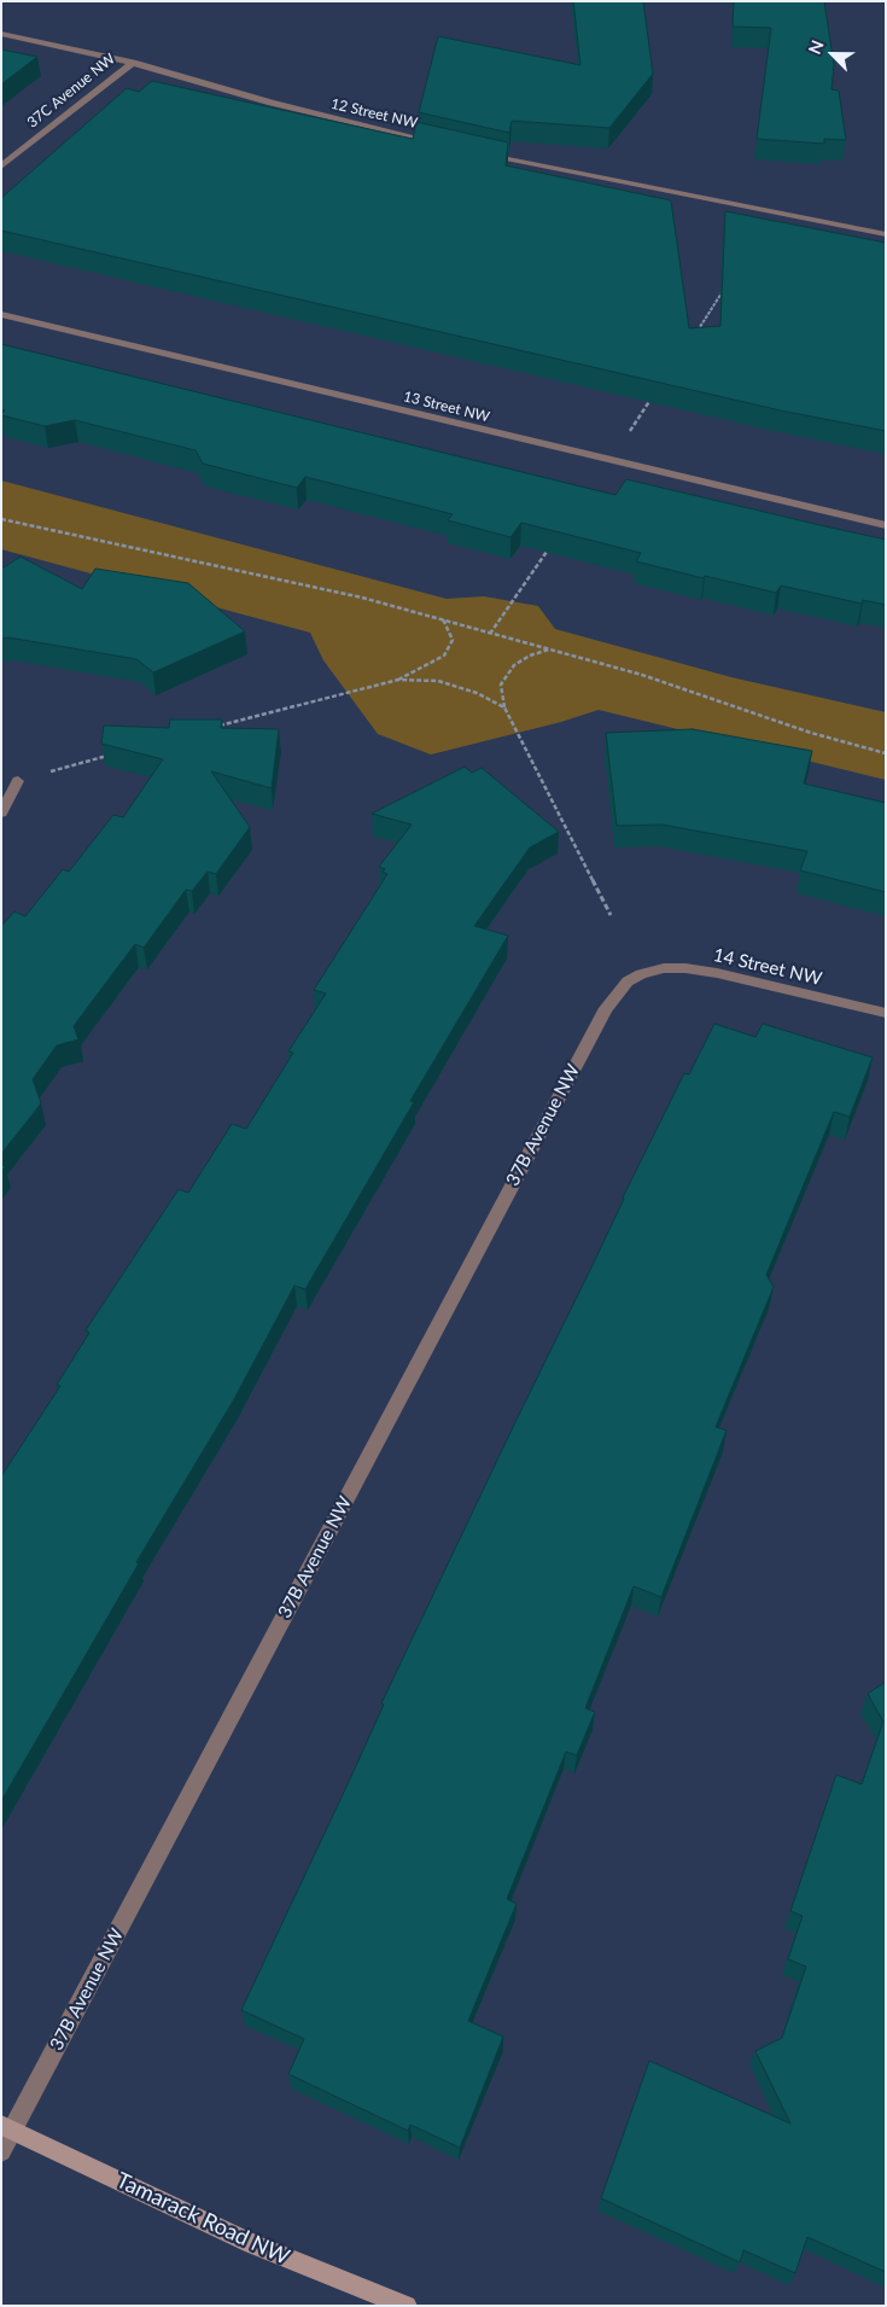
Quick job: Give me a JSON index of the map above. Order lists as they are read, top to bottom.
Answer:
{
  "streets": {
    "street": [
      "37C Avenue NW",
      "12 Street NW",
      "13 Street NW",
      "14 Street NW",
      "37B Avenue NW",
      "Tamarack Road NW"
    ]
  },
  "crossings": [
    ["37C Avenue NW", "12 Street NW"],
    ["14 Street NW", "37B Avenue NW"],
    ["37B Avenue NW", "Tamarack Road NW"]
  ],
  "north": "top left"
}
